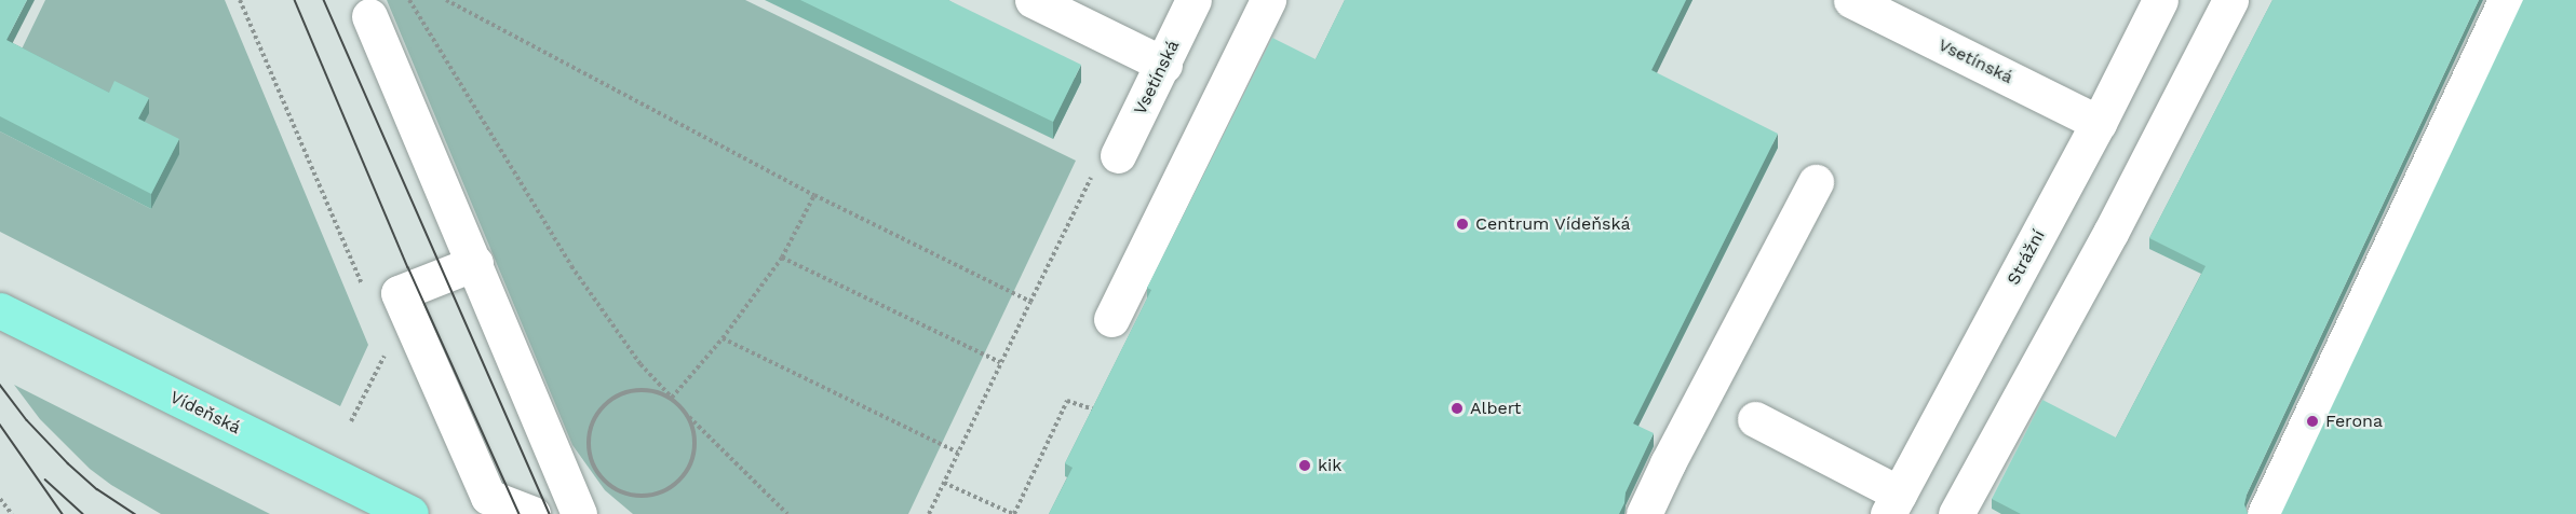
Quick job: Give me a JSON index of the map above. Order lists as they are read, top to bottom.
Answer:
{
  "streets": {
    "main road": ["Vídeňská"],
    "street": ["Vsetínská", "Strážní"]
  },
  "crossings": [
    ["Vsetínská", "Strážní"]
  ],
  "places": [
    "Centrum Vídeňská",
    "Albert",
    "Ferona",
    "kik"
  ]
}
